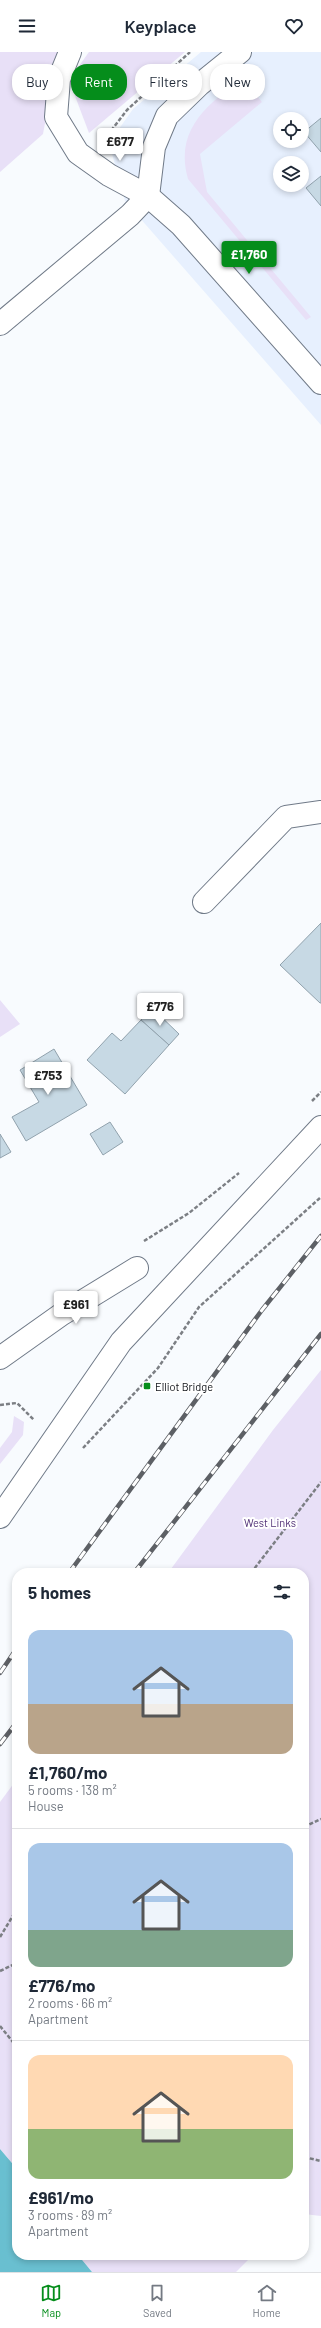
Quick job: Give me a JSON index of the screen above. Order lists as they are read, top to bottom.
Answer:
{
  "parks": ["West Links"],
  "places": {
    "transit": ["Elliot Bridge"]
  },
  "page": {
    "header": "Keyplace",
    "chip": [
      "Buy",
      "Rent",
      "Filters",
      "New"
    ],
    "price": [
      "£677",
      "£1,760",
      "£776",
      "£753",
      "£961"
    ],
    "heading": "5 homes",
    "list": [
      {
        "name": "£1,760/mo",
        "note": "5 rooms · 138 m² · House"
      },
      {
        "name": "£776/mo",
        "note": "2 rooms · 66 m² · Apartment"
      },
      {
        "name": "£961/mo",
        "note": "3 rooms · 89 m² · Apartment"
      }
    ],
    "tabs": ["Map", "Saved", "Home"]
  }
}
